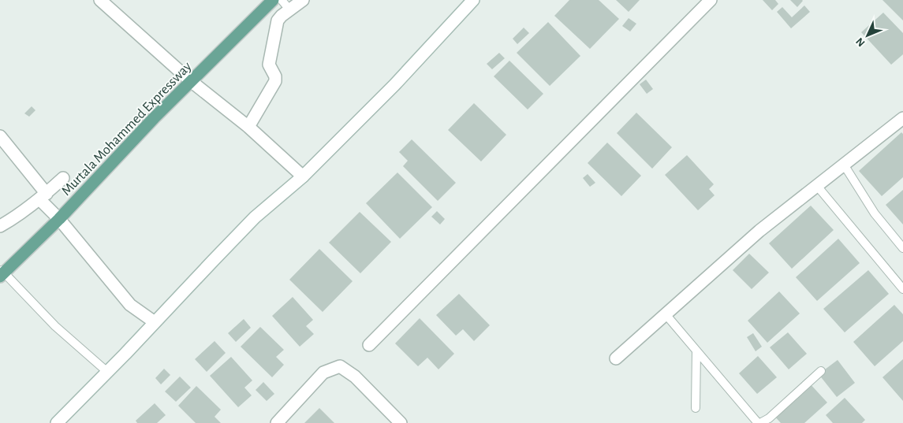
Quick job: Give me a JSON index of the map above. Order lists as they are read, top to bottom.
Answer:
{
  "streets": {
    "main road": ["Murtala Mohammed Expressway"]
  },
  "north": "bottom left"
}
